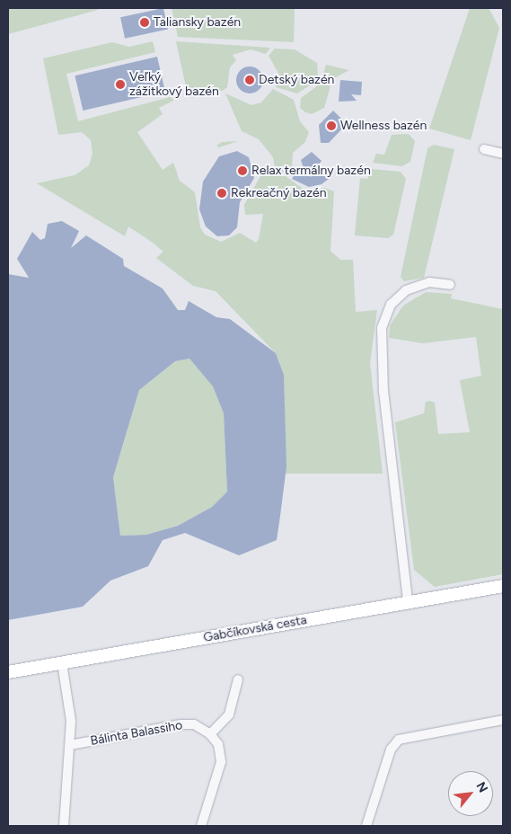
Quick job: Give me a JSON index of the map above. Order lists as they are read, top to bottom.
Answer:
{
  "streets": {
    "main road": ["Gabčíkovská cesta"],
    "street": ["Bálinta Balassiho"]
  },
  "places": [
    "Taliansky bazén",
    "Detský bazén",
    "Veľký zážitkový bazén",
    "Wellness bazén",
    "Relax termálny bazén",
    "Rekreačný bazén"
  ],
  "north": "top right"
}
